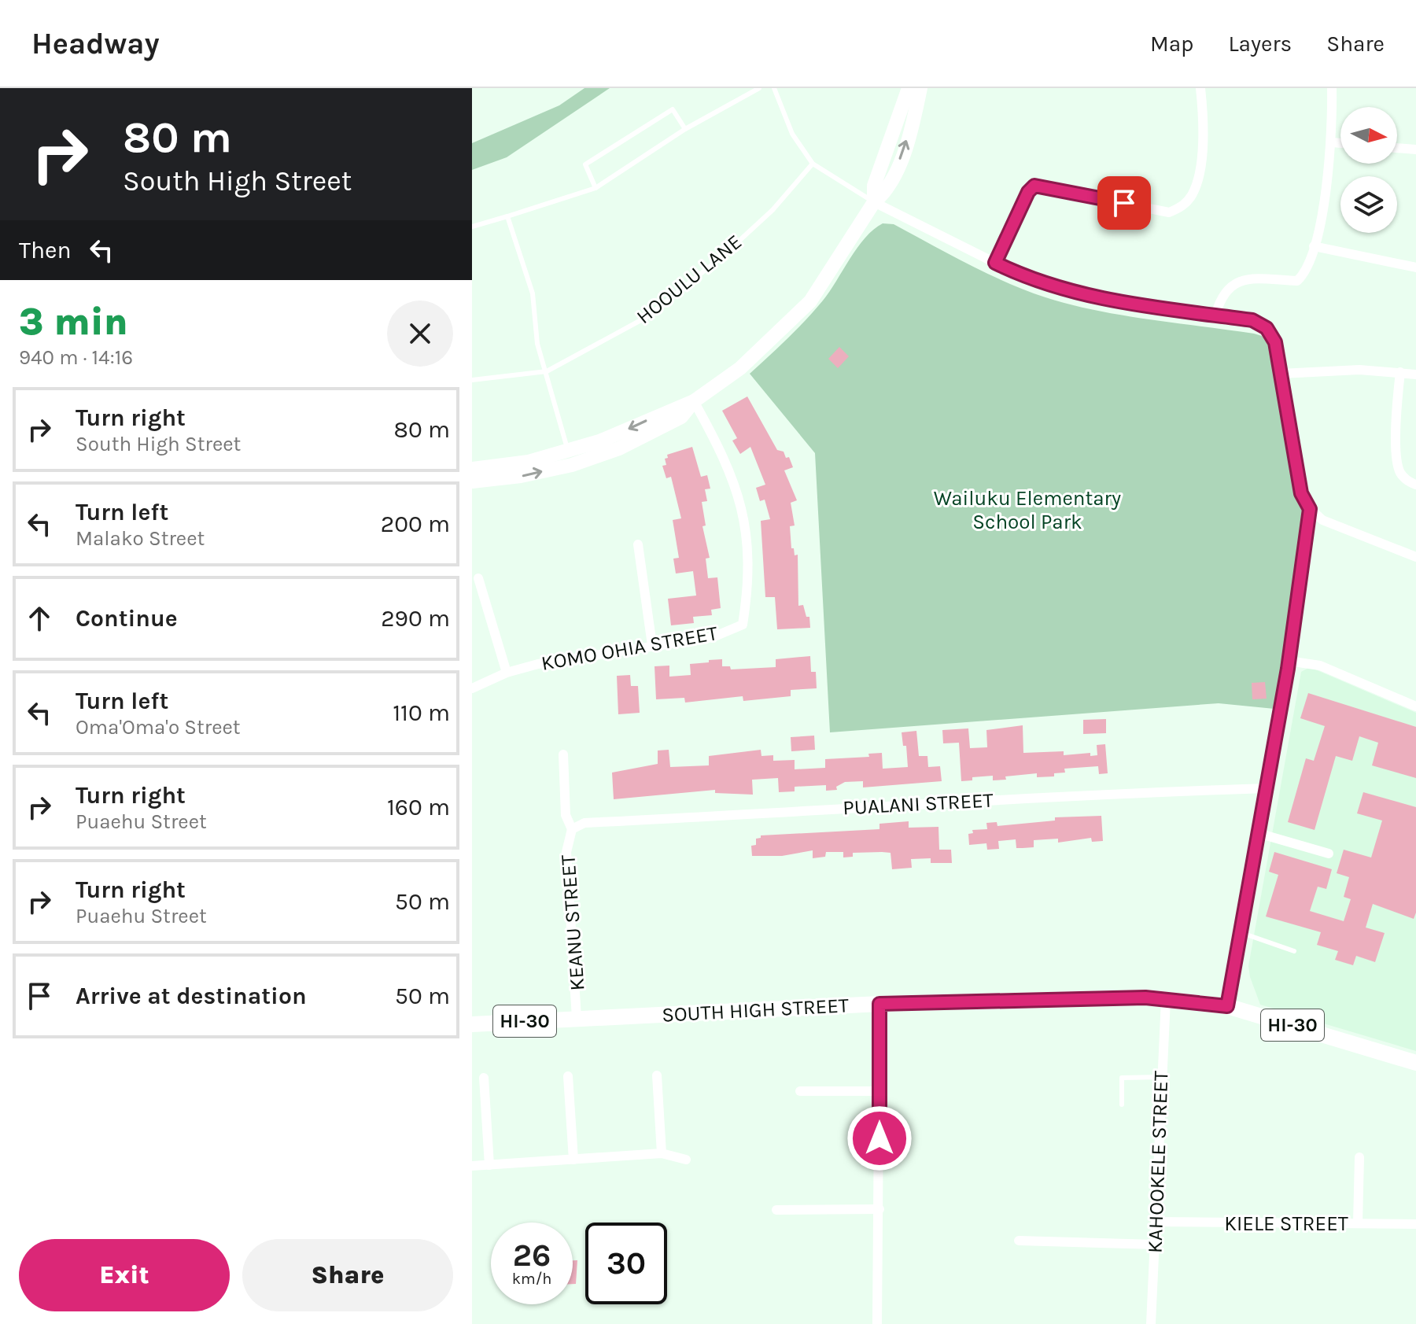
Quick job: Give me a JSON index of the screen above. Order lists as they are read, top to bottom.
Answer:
{
  "streets": {
    "main road": ["SOUTH HIGH STREET", "HI-30"],
    "street": [
      "KOMO OHIA STREET",
      "PUALANI STREET",
      "KEANU STREET",
      "KAHOOKELE STREET",
      "KIELE STREET"
    ],
    "lane": ["HOOULU LANE"]
  },
  "crossings": [
    ["PUALANI STREET", "KEANU STREET"],
    ["KEANU STREET", "SOUTH HIGH STREET"],
    ["KEANU STREET", "HI-30"],
    ["SOUTH HIGH STREET", "HI-30"],
    ["SOUTH HIGH STREET", "KAHOOKELE STREET"],
    ["KAHOOKELE STREET", "KIELE STREET"]
  ],
  "parks": ["Wailuku Elementary School Park"],
  "north": "right",
  "page": {
    "header": "Headway",
    "nav": ["Map", "Layers", "Share"],
    "turn": ["80 m", "South High Street"],
    "then": "Then",
    "heading": ["3 min", "940 m · 14:16"],
    "list": [
      {
        "name": "Turn right",
        "note": "South High Street",
        "value": "80 m"
      },
      {
        "name": "Turn left",
        "note": "Malako Street",
        "value": "200 m"
      },
      {
        "name": "Continue",
        "value": "290 m"
      },
      {
        "name": "Turn left",
        "note": "Oma'Oma'o Street",
        "value": "110 m"
      },
      {
        "name": "Turn right",
        "note": "Puaehu Street",
        "value": "160 m"
      },
      {
        "name": "Turn right",
        "note": "Puaehu Street",
        "value": "50 m"
      },
      {
        "name": "Arrive at destination",
        "value": "50 m"
      }
    ],
    "speed": "26 km/h",
    "limit": "30",
    "buttons": ["Exit", "Share"]
  }
}
